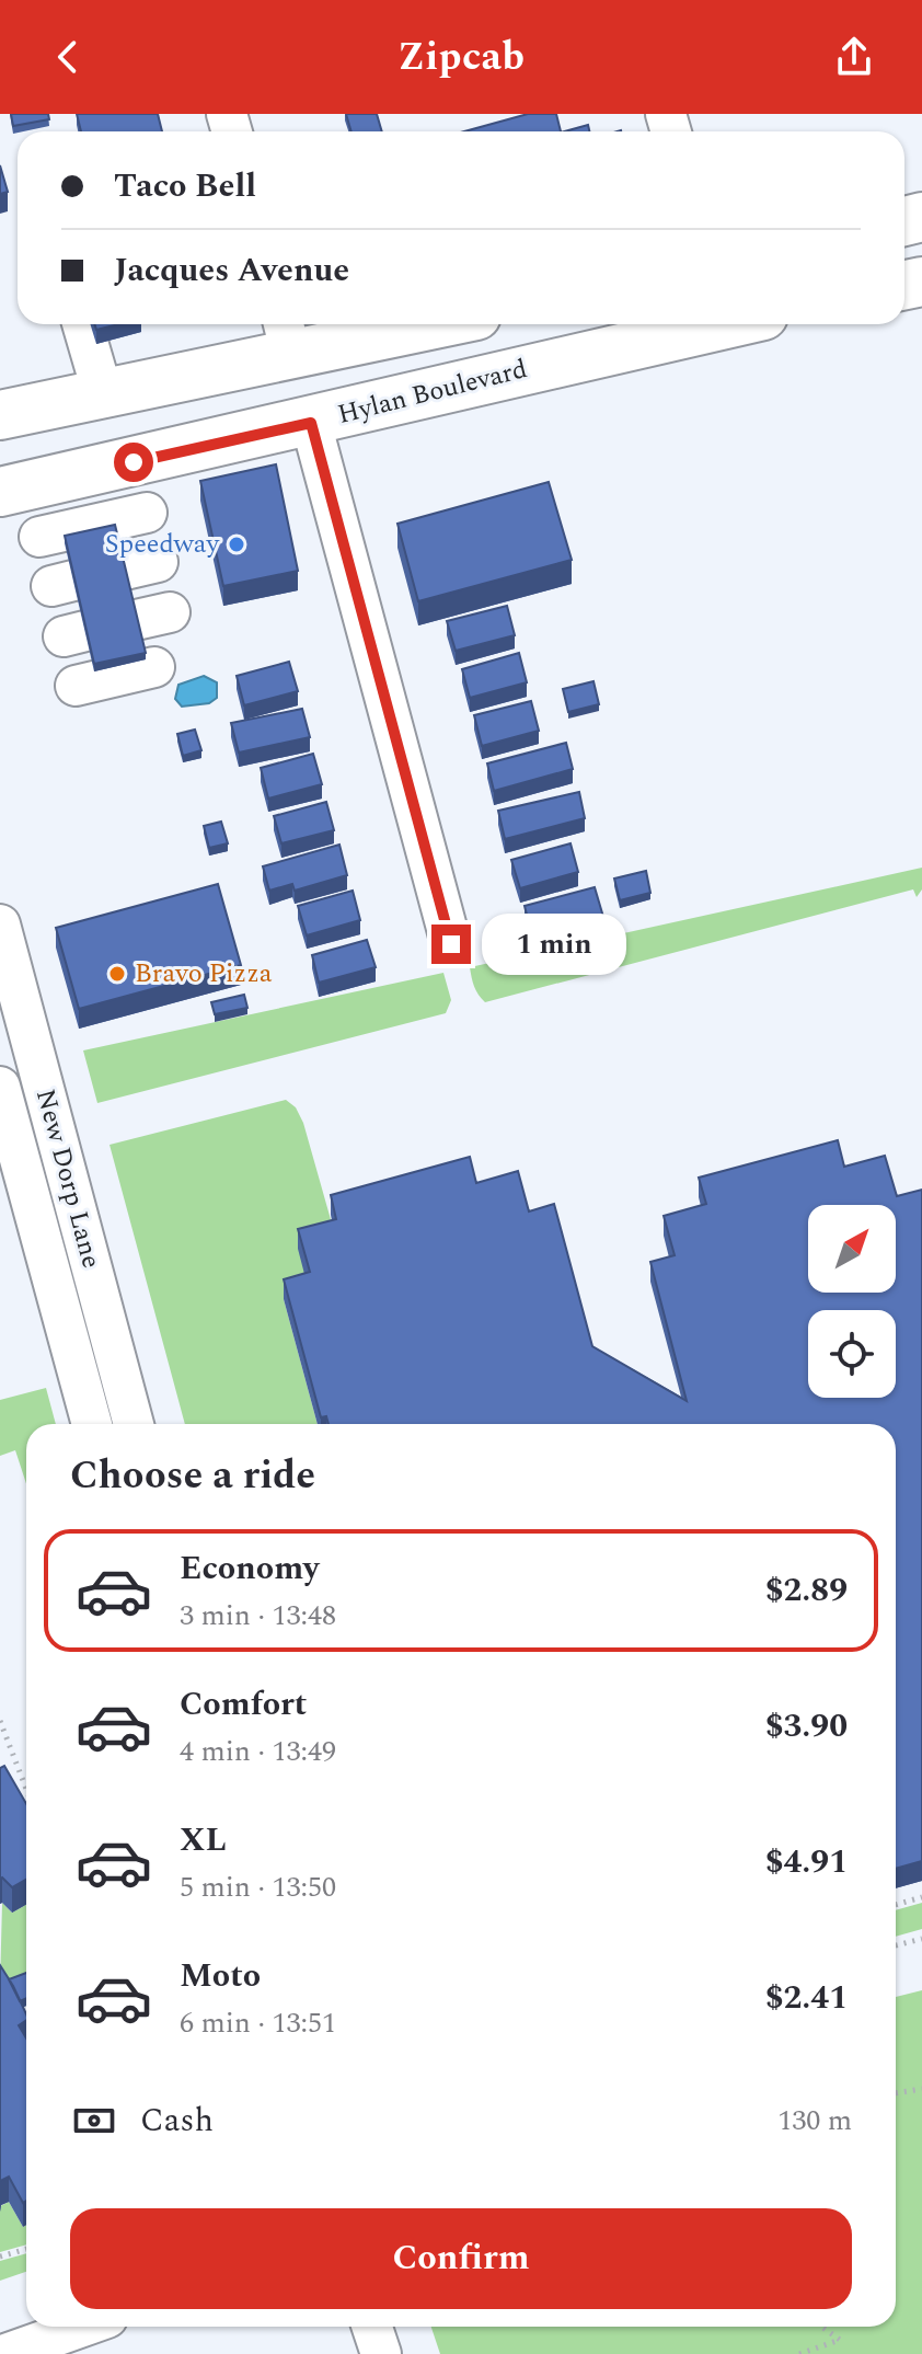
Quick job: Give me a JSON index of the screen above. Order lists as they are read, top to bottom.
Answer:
{
  "streets": {
    "main road": ["Hylan Boulevard"],
    "street": ["New Dorp Lane"]
  },
  "places": ["Speedway", "Bravo Pizza"],
  "north": "top right",
  "page": {
    "header": "Zipcab",
    "banner": ["Taco Bell", "Jacques Avenue"],
    "bubble": "1 min",
    "heading": "Choose a ride",
    "list": [
      {
        "name": "Economy",
        "note": "3 min · 13:48",
        "value": "$2.89"
      },
      {
        "name": "Comfort",
        "note": "4 min · 13:49",
        "value": "$3.90"
      },
      {
        "name": "XL",
        "note": "5 min · 13:50",
        "value": "$4.91"
      },
      {
        "name": "Moto",
        "note": "6 min · 13:51",
        "value": "$2.41"
      }
    ],
    "pay": ["Cash", "130 m"],
    "buttons": "Confirm"
  }
}
